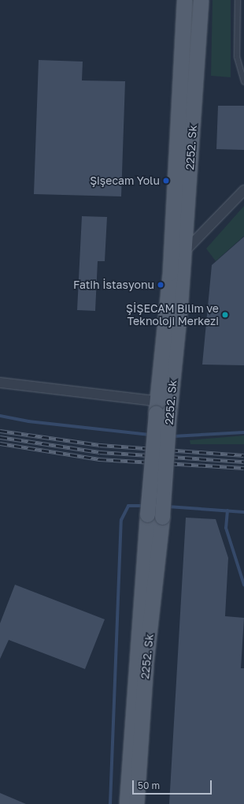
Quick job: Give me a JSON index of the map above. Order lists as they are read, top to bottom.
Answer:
{
  "streets": {
    "main road": ["2252. Sk"]
  },
  "places": ["Şişecam Yolu", "Fatih İstasyonu", "ŞİŞECAM Bilim ve Teknoloji Merkezi"],
  "scale_bar": "50 m"
}
